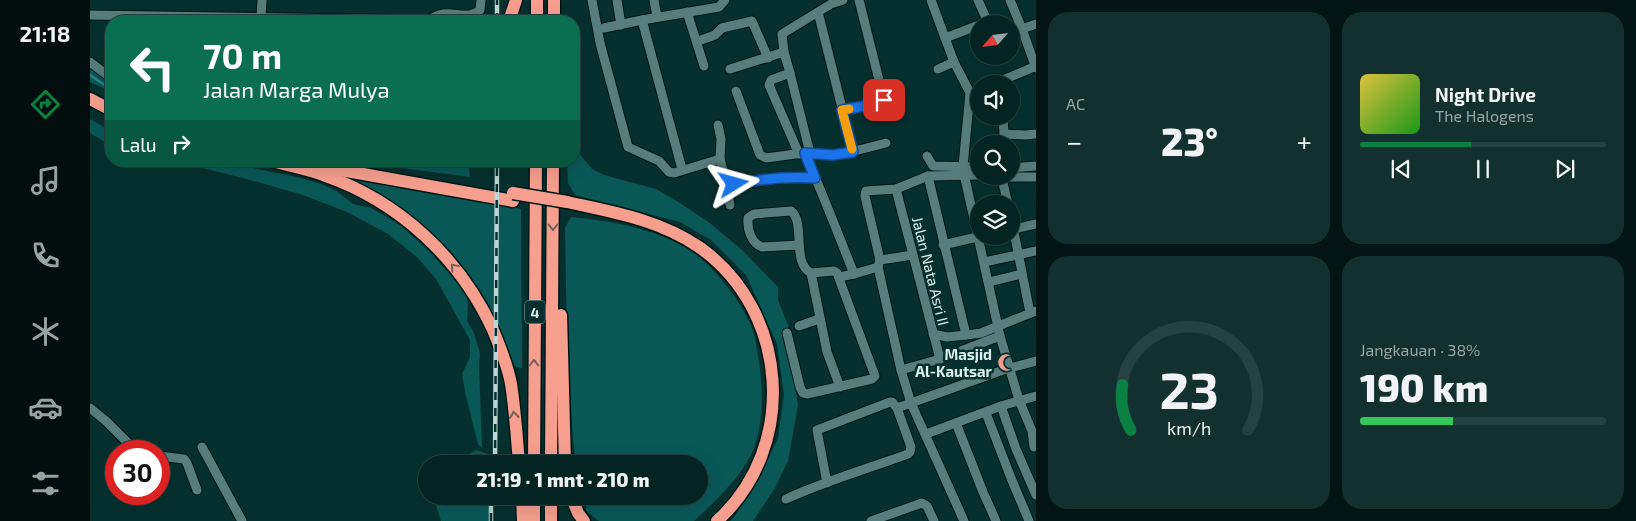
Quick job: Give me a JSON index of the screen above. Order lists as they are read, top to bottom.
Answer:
{
  "streets": {
    "highway": ["4"],
    "street": ["Jalan Nata Asri II"]
  },
  "places": {
    "mosque": ["Masjid Al-Kautsar"]
  },
  "north": "bottom left",
  "page": {
    "tabs": "21:18",
    "tile": [
      "AC",
      ["Jangkauan · 38%", "190 km"]
    ],
    "turn": ["70 m", "Jalan Marga Mulya"],
    "song": ["Night Drive", "The Halogens"],
    "then": "Lalu",
    "heat": ["−", "23°", "+"],
    "limit": "30",
    "trip": "21:19 · 1 mnt · 210 m",
    "gauge": ["23", "km/h"]
  }
}
